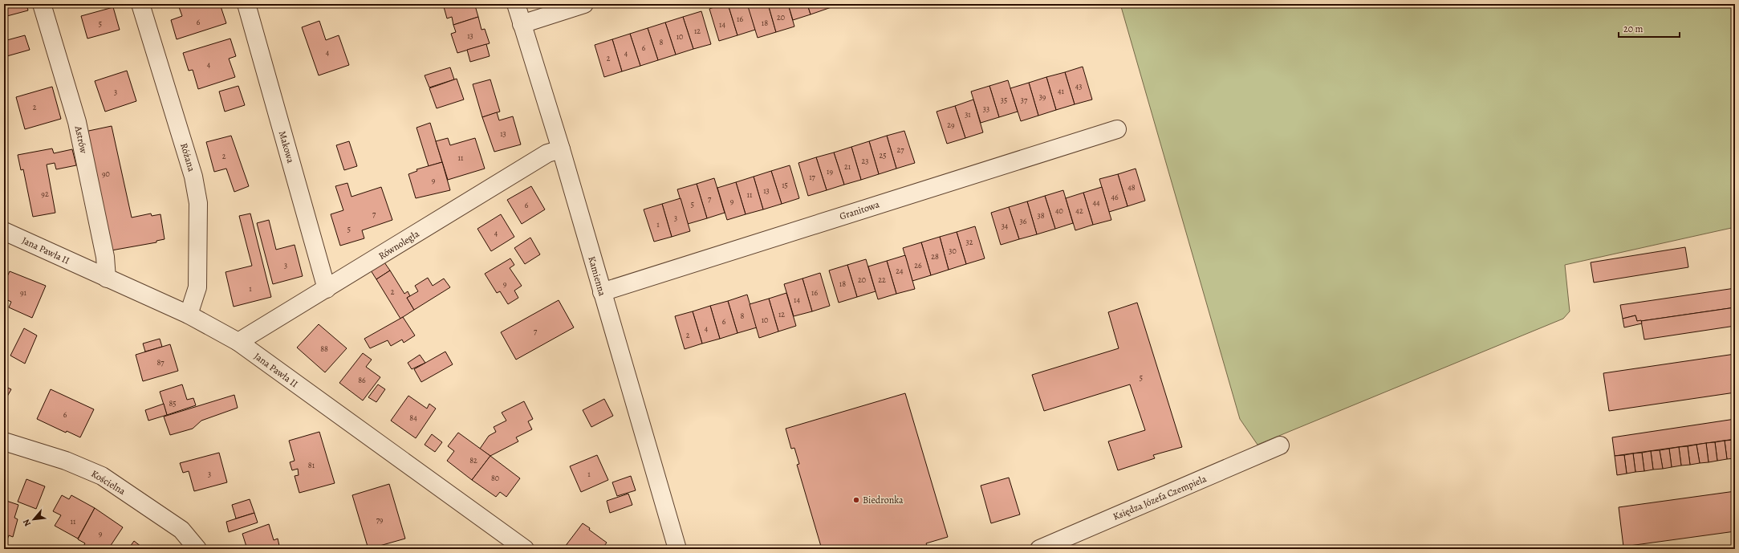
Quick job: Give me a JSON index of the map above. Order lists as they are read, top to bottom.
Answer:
{
  "streets": {
    "street": [
      "Astrów",
      "Makowa",
      "Różana",
      "Granitowa",
      "Równoległa",
      "Jana Pawła II",
      "Kamienna",
      "Kościelna",
      "Księdza Józefa Czempiela"
    ]
  },
  "crossings": [
    ["Astrów", "Jana Pawła II"],
    ["Makowa", "Równoległa"],
    ["Różana", "Jana Pawła II"],
    ["Granitowa", "Kamienna"],
    ["Równoległa", "Jana Pawła II"],
    ["Równoległa", "Kamienna"]
  ],
  "places": ["Biedronka"],
  "house_numbers": [
    "20",
    "16",
    "6",
    "18",
    "5",
    "14",
    "12",
    "13",
    "10",
    "8",
    "6",
    "4",
    "4",
    "2",
    "4",
    "43",
    "41",
    "3",
    "39",
    "35",
    "37",
    "2",
    "33",
    "31",
    "29",
    "13",
    "27",
    "25",
    "2",
    "11",
    "23",
    "21",
    "19",
    "90",
    "17",
    "9",
    "15",
    "48",
    "13",
    "92",
    "11",
    "46",
    "7",
    "9",
    "44",
    "5",
    "6",
    "40",
    "42",
    "7",
    "38",
    "3",
    "36",
    "1",
    "34",
    "5",
    "4",
    "32",
    "30",
    "28",
    "3",
    "26",
    "24",
    "20",
    "22",
    "9",
    "18",
    "1",
    "2",
    "91",
    "16",
    "14",
    "12",
    "8",
    "10",
    "6",
    "4",
    "7",
    "2",
    "88",
    "87",
    "5",
    "86",
    "85",
    "6",
    "84",
    "82",
    "81",
    "3",
    "1",
    "80",
    "79",
    "11",
    "9"
  ],
  "scale_bar": "20 m",
  "north": "bottom left"
}
